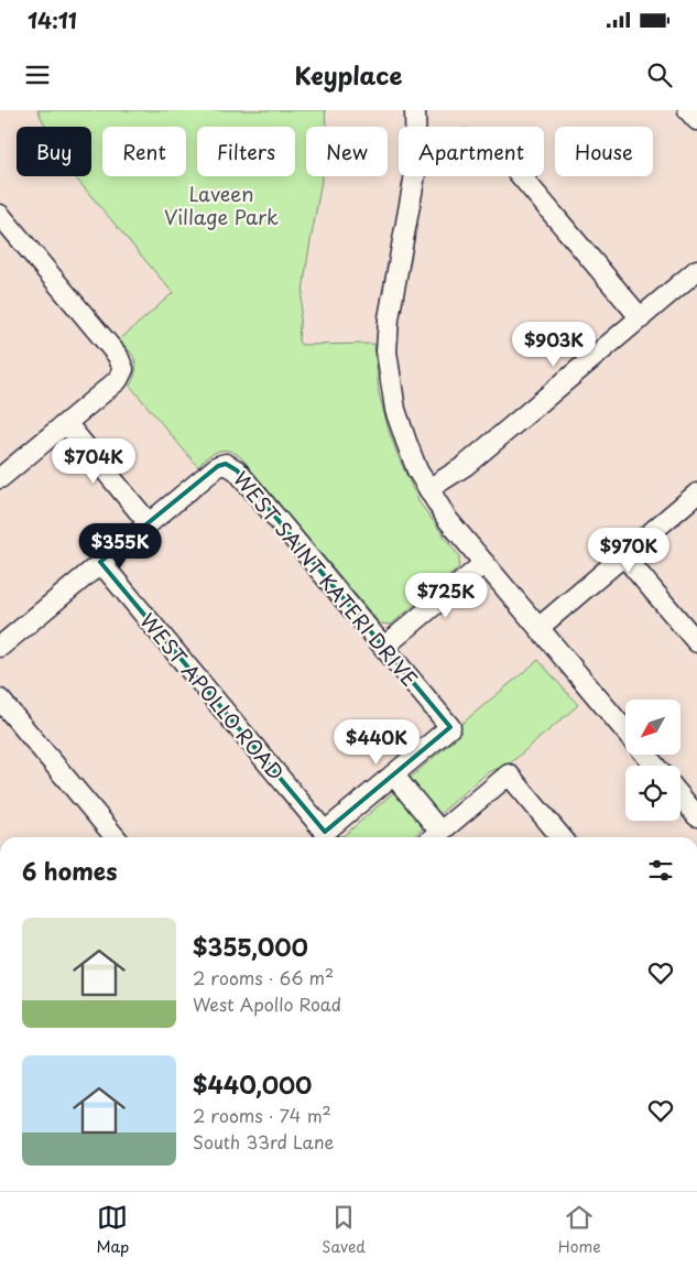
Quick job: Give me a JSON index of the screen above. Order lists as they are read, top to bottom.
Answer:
{
  "streets": {
    "street": ["WEST SAINT KATERI DRIVE", "WEST APOLLO ROAD"]
  },
  "crossings": [
    ["WEST SAINT KATERI DRIVE", "WEST APOLLO ROAD"]
  ],
  "parks": ["Laveen Village Park"],
  "north": "bottom left",
  "page": {
    "status": "14:11",
    "header": "Keyplace",
    "chip": [
      "Buy",
      "Rent",
      "Filters",
      "New",
      "Apartment",
      "House"
    ],
    "price": [
      "$903K",
      "$704K",
      "$355K",
      "$970K",
      "$725K",
      "$440K"
    ],
    "heading": "6 homes",
    "list": [
      {
        "name": "$355,000",
        "note": "2 rooms · 66 m² · West Apollo Road"
      },
      {
        "name": "$440,000",
        "note": "2 rooms · 74 m² · South 33rd Lane"
      }
    ],
    "tabs": ["Map", "Saved", "Home"]
  }
}
